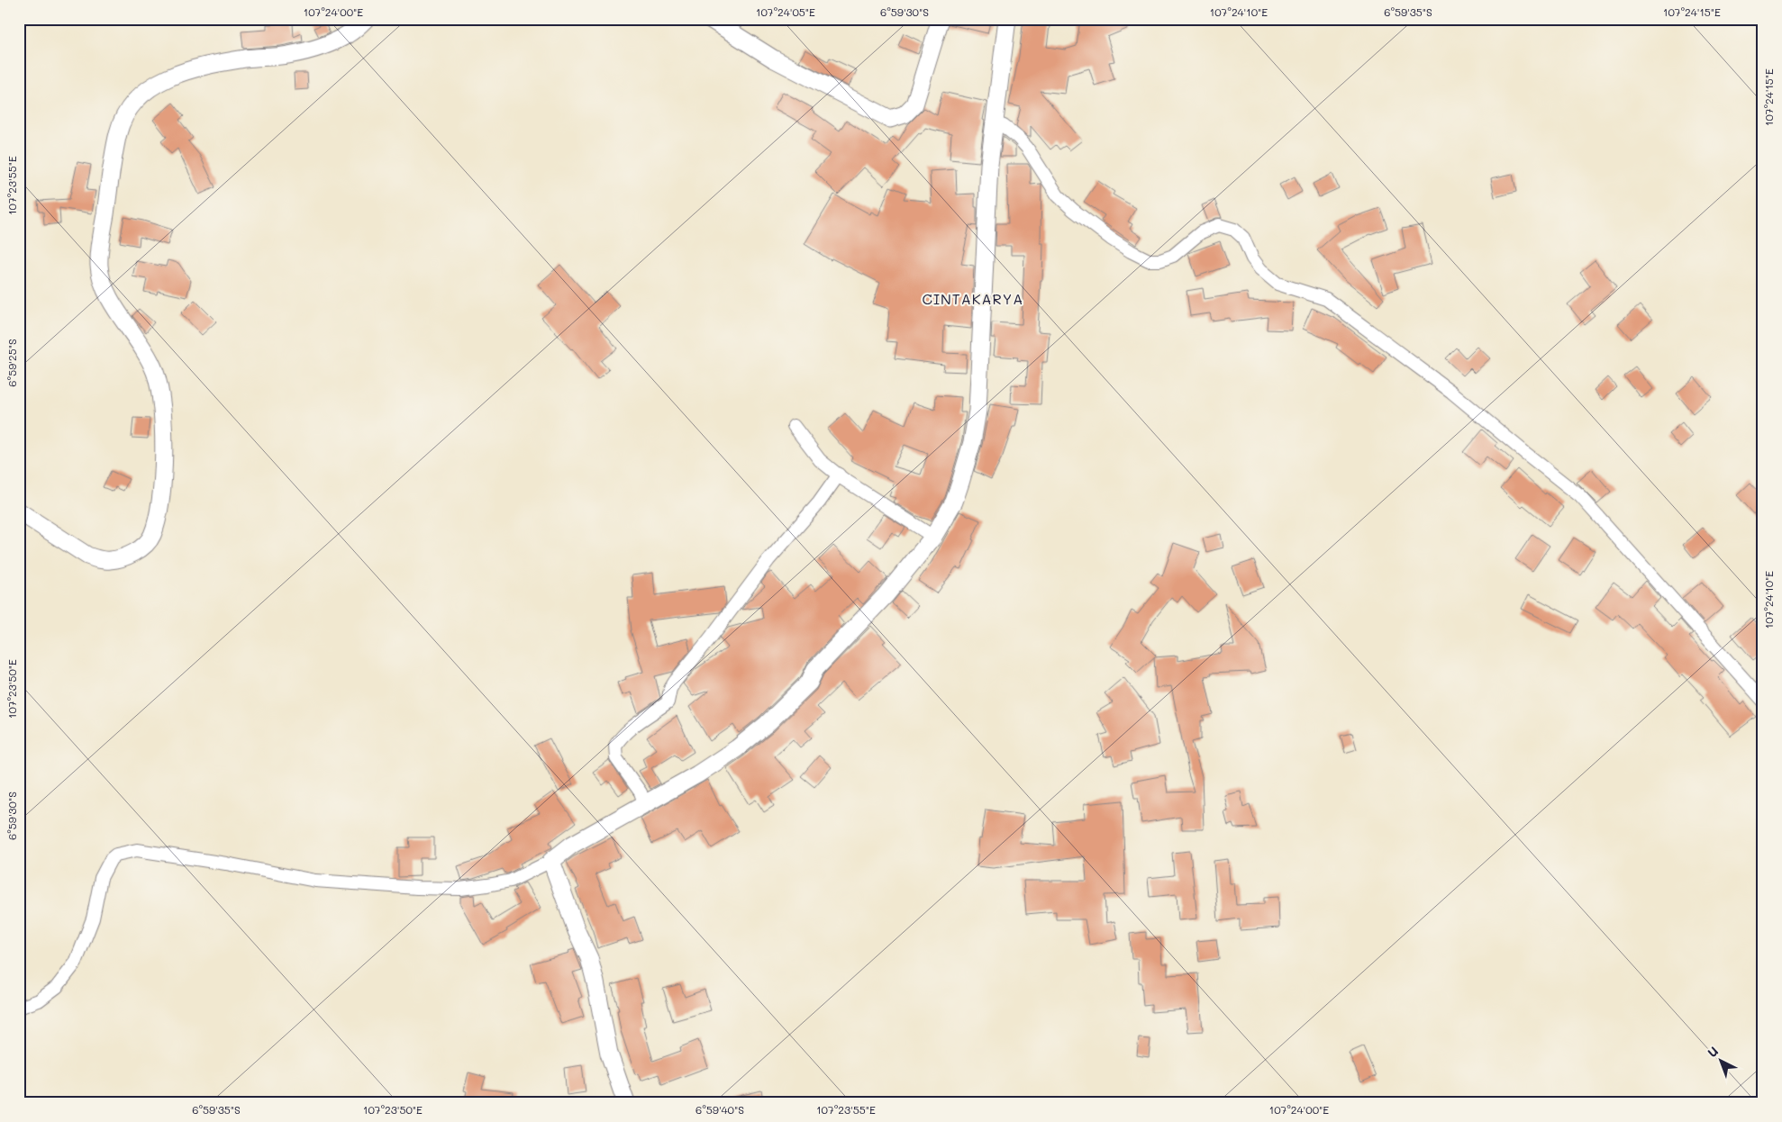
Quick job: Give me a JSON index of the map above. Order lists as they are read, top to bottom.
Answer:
{
  "districts": ["CINTAKARYA"],
  "north": "top left",
  "coordinates": [
    "107°24'00\"E",
    "107°24'05\"E",
    "6°59'30\"S",
    "107°24'10\"E",
    "6°59'35\"S",
    "107°24'15\"E",
    "107°23'55\"E",
    "6°59'25\"S",
    "107°23'50\"E",
    "6°59'40\"S"
  ]
}
